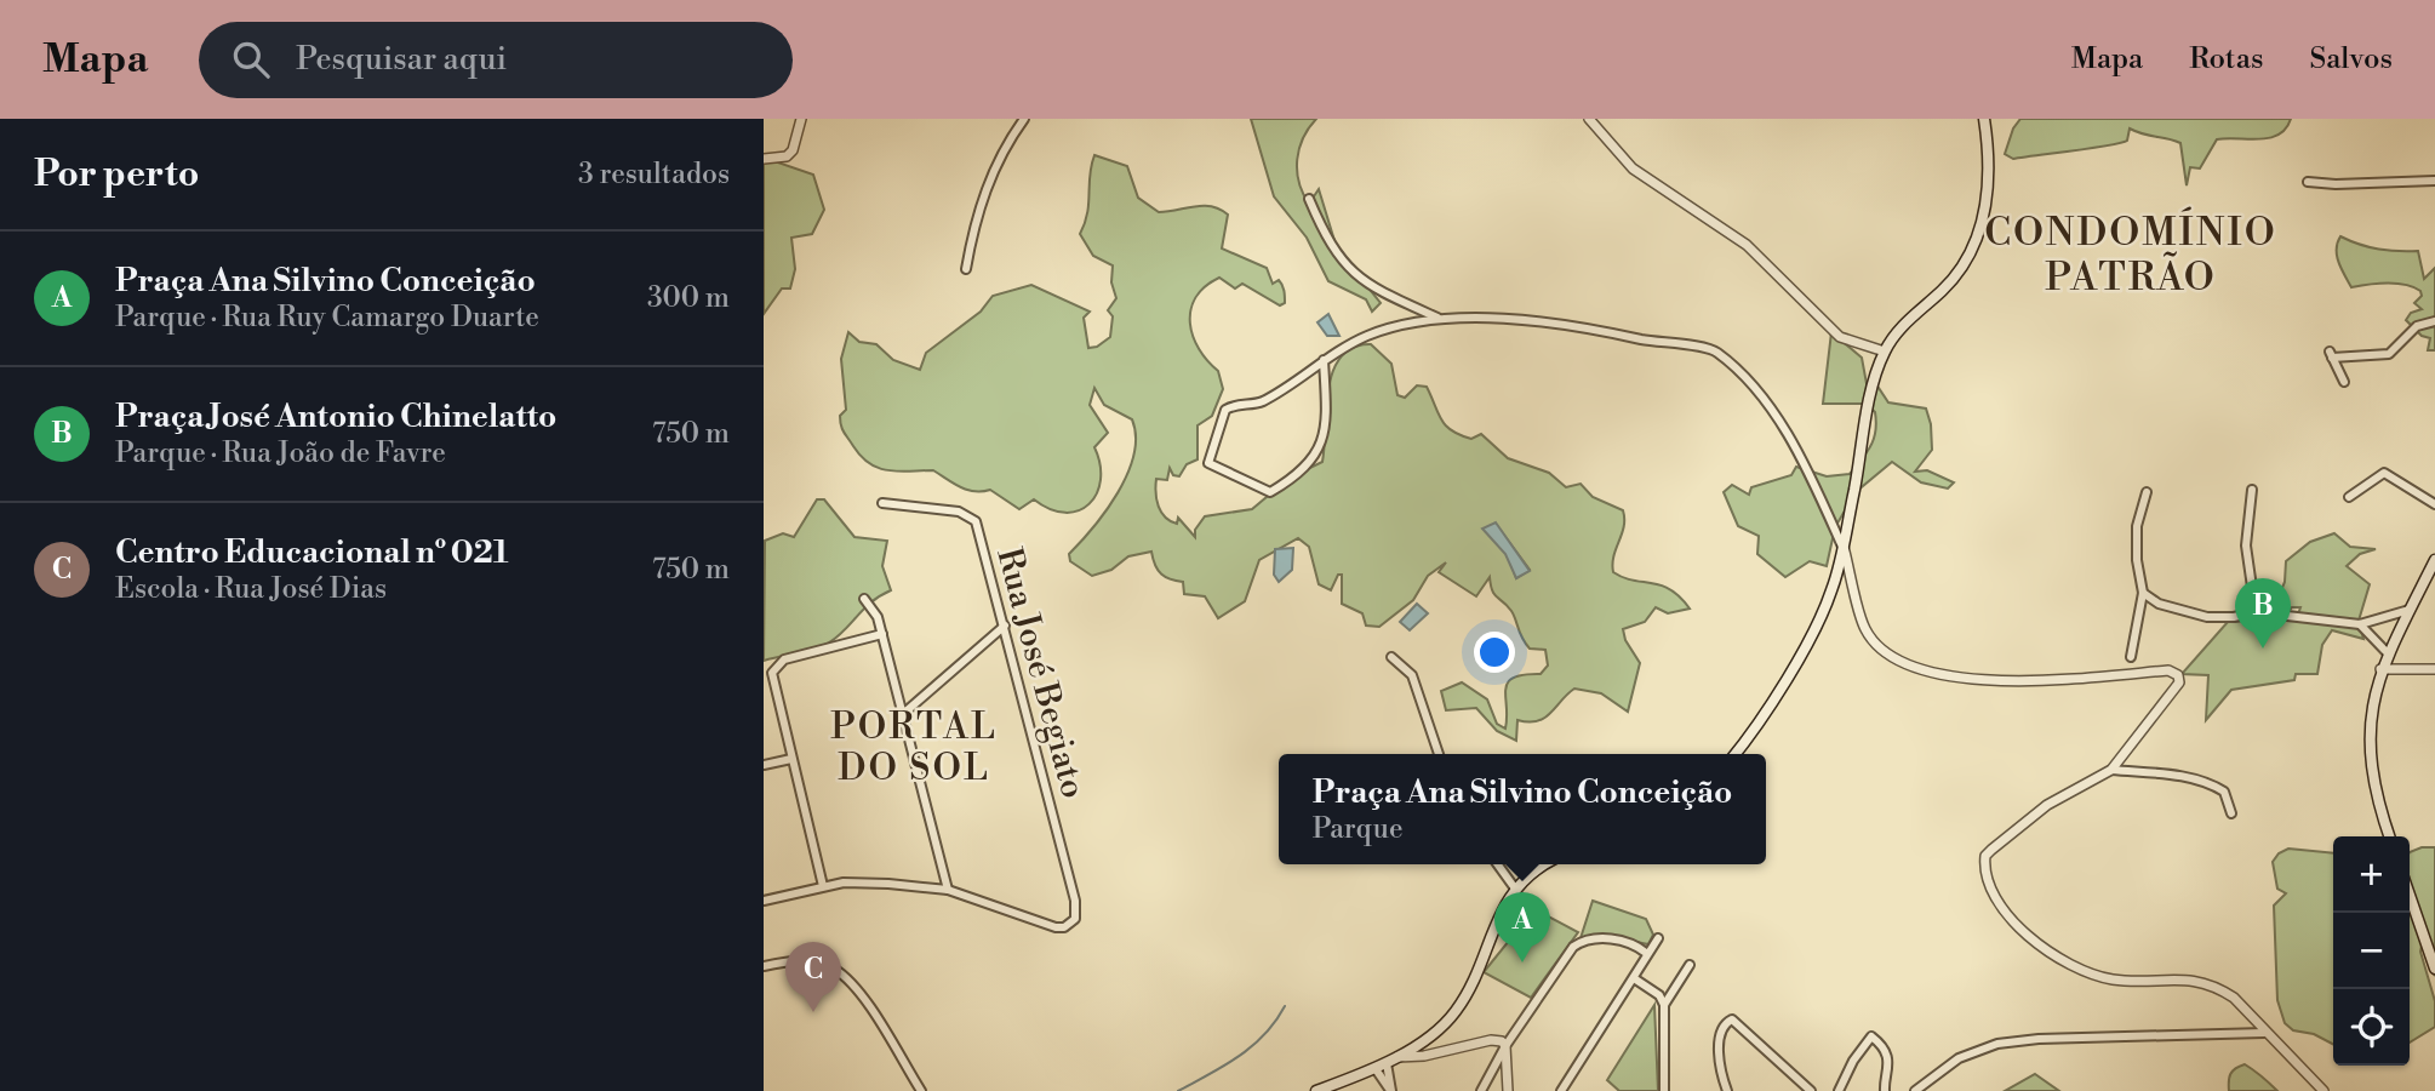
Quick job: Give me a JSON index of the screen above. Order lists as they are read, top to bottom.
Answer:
{
  "streets": {
    "street": ["Rua José Begiato"]
  },
  "districts": ["CONDOMÍNIO PATRÃO", "PORTAL DO SOL"],
  "page": {
    "header": "Mapa",
    "search": "Pesquisar aqui",
    "nav": ["Mapa", "Rotas", "Salvos"],
    "heading": ["Por perto", "3 resultados"],
    "list": [
      {
        "mark": "A",
        "name": "Praça Ana Silvino Conceição",
        "note": "Parque · Rua Ruy Camargo Duarte",
        "value": "300 m"
      },
      {
        "mark": "B",
        "name": "Praça José Antonio Chinelatto",
        "note": "Parque · Rua João de Favre",
        "value": "750 m"
      },
      {
        "mark": "C",
        "name": "Centro Educacional nº 021",
        "note": "Escola · Rua José Dias",
        "value": "750 m"
      }
    ],
    "pins": ["B", "A", "C"],
    "popup": ["Praça Ana Silvino Conceição", "Parque"],
    "map_buttons": ["+", "−"]
  }
}
